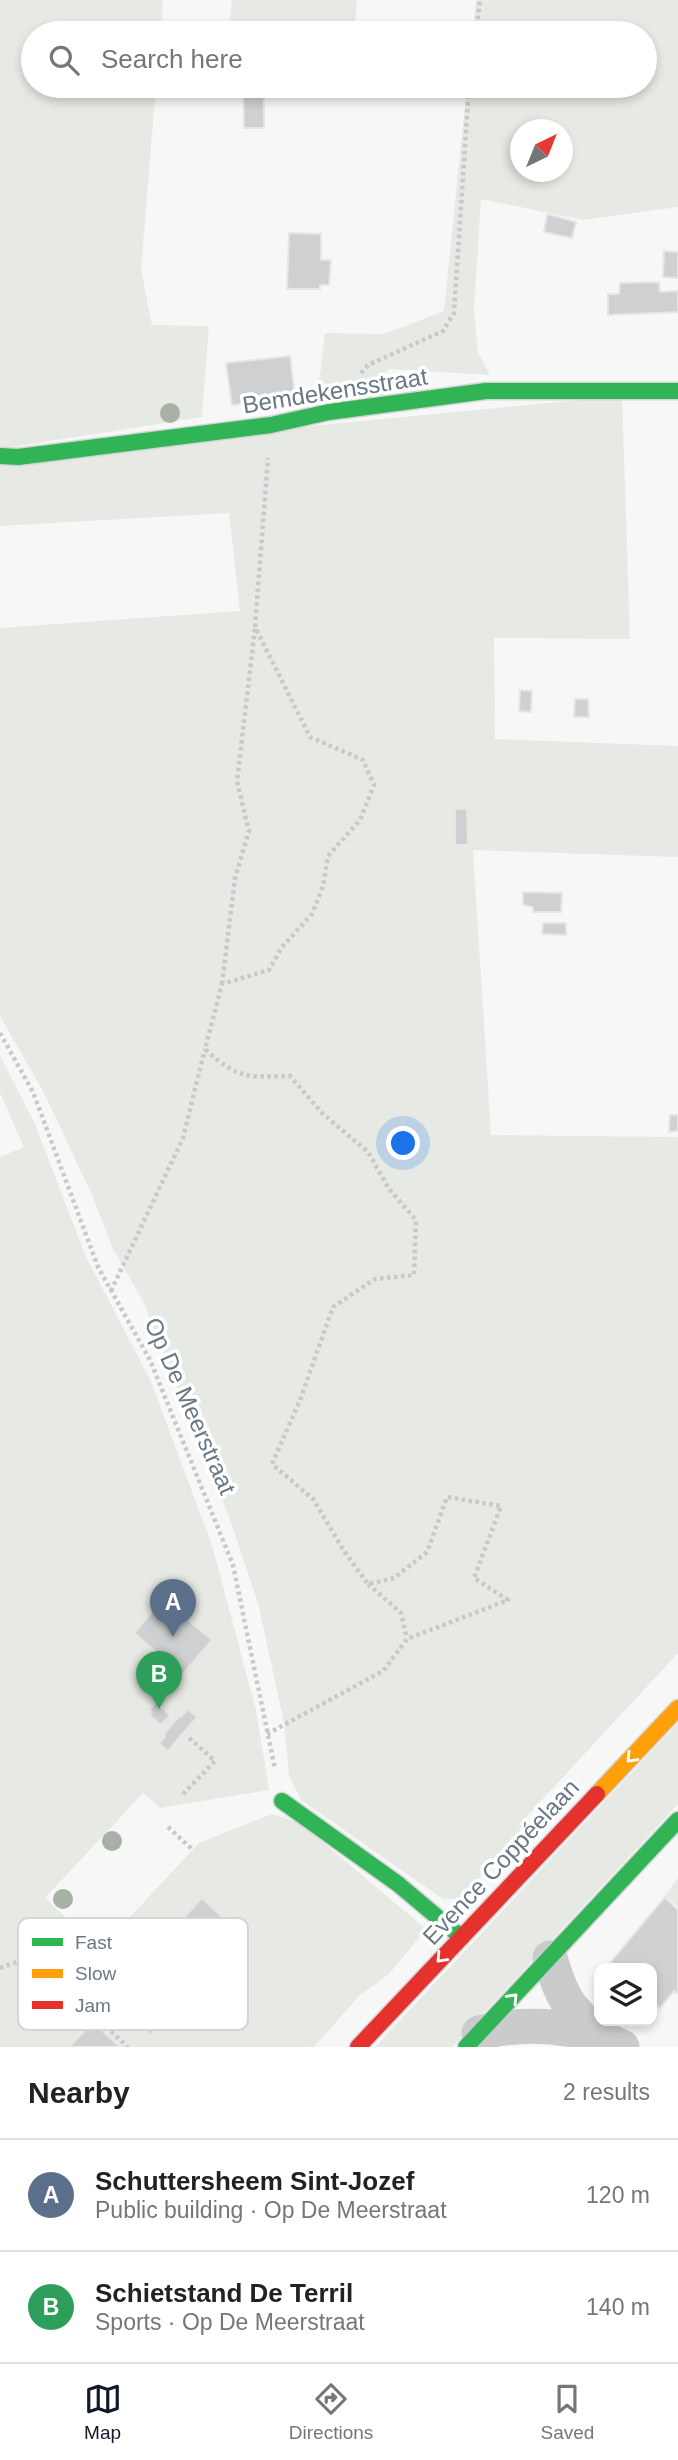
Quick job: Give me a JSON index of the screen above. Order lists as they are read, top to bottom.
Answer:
{
  "streets": {
    "street": ["Bemdekensstraat", "Evence Coppéelaan"],
    "path": ["Op De Meerstraat"]
  },
  "legend": ["Fast", "Slow", "Jam"],
  "north": "top right",
  "page": {
    "search": "Search here",
    "pins": ["A", "B"],
    "heading": ["Nearby", "2 results"],
    "list": [
      {
        "mark": "A",
        "name": "Schuttersheem Sint-Jozef",
        "note": "Public building · Op De Meerstraat",
        "value": "120 m"
      },
      {
        "mark": "B",
        "name": "Schietstand De Terril",
        "note": "Sports · Op De Meerstraat",
        "value": "140 m"
      }
    ],
    "nav": ["Map", "Directions", "Saved"]
  }
}
